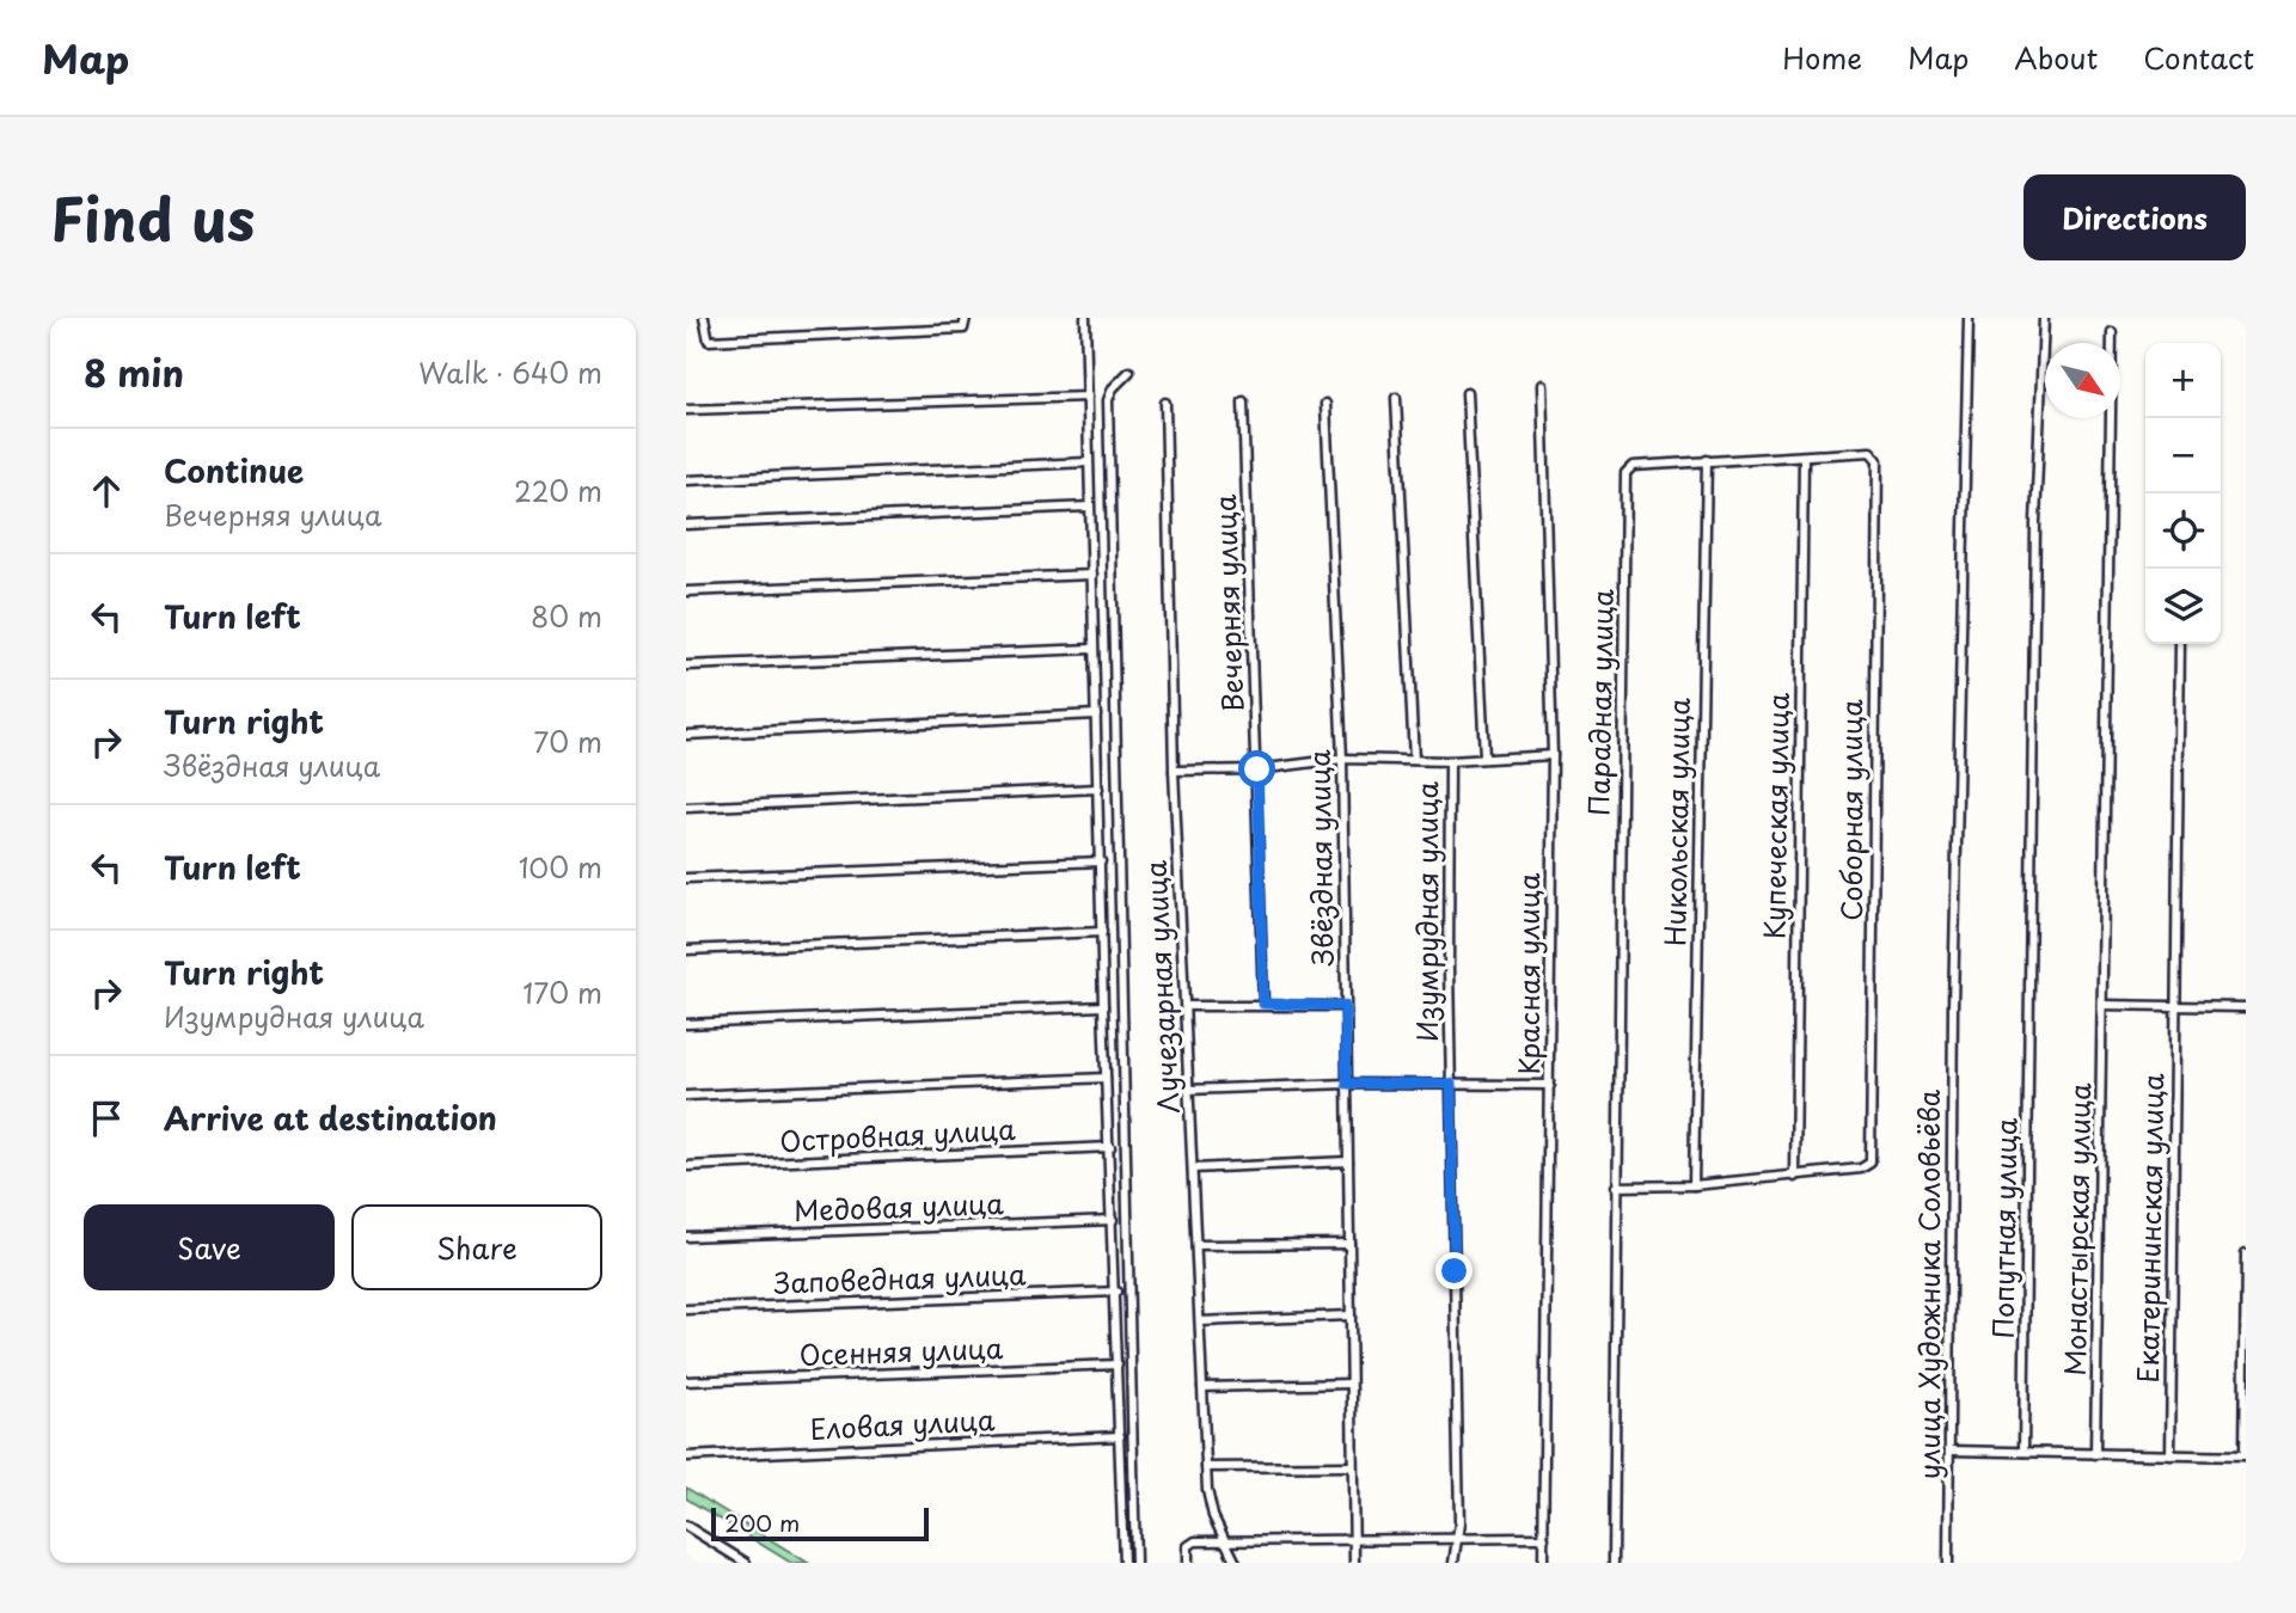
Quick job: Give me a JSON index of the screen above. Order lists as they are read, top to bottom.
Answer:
{
  "streets": {
    "street": [
      "Вечерняя улица",
      "Парадная улица",
      "Соборная улица",
      "Купеческая улица",
      "Никольская улица",
      "Звёздная улица",
      "Изумрудная улица",
      "Красная улица",
      "Лучезарная улица",
      "Островная улица",
      "Медовая улица",
      "Попутная улица",
      "Екатерининская улица",
      "Монастырская улица",
      "Заповедная улица",
      "улица Художника Соловьёва",
      "Осенняя улица",
      "Еловая улица"
    ]
  },
  "crossings": [
    ["Парадная улица", "Соборная улица"],
    ["Парадная улица", "Купеческая улица"],
    ["Парадная улица", "Никольская улица"],
    ["Соборная улица", "Купеческая улица"]
  ],
  "scale_bar": "200 m",
  "north": "bottom right",
  "page": {
    "header": "Map",
    "nav": [
      "Home",
      "Map",
      "About",
      "Contact"
    ],
    "title": "Find us",
    "buttons": [
      "Directions",
      ["Save", "Share"]
    ],
    "heading": ["8 min", "Walk · 640 m"],
    "map_buttons": ["+", "−"],
    "list": [
      ["Continue", "Вечерняя улица", "220 m"],
      ["Turn left", "80 m"],
      ["Turn right", "Звёздная улица", "70 m"],
      ["Turn left", "100 m"],
      ["Turn right", "Изумрудная улица", "170 m"],
      "Arrive at destination"
    ],
    "scale": "200 m"
  }
}
